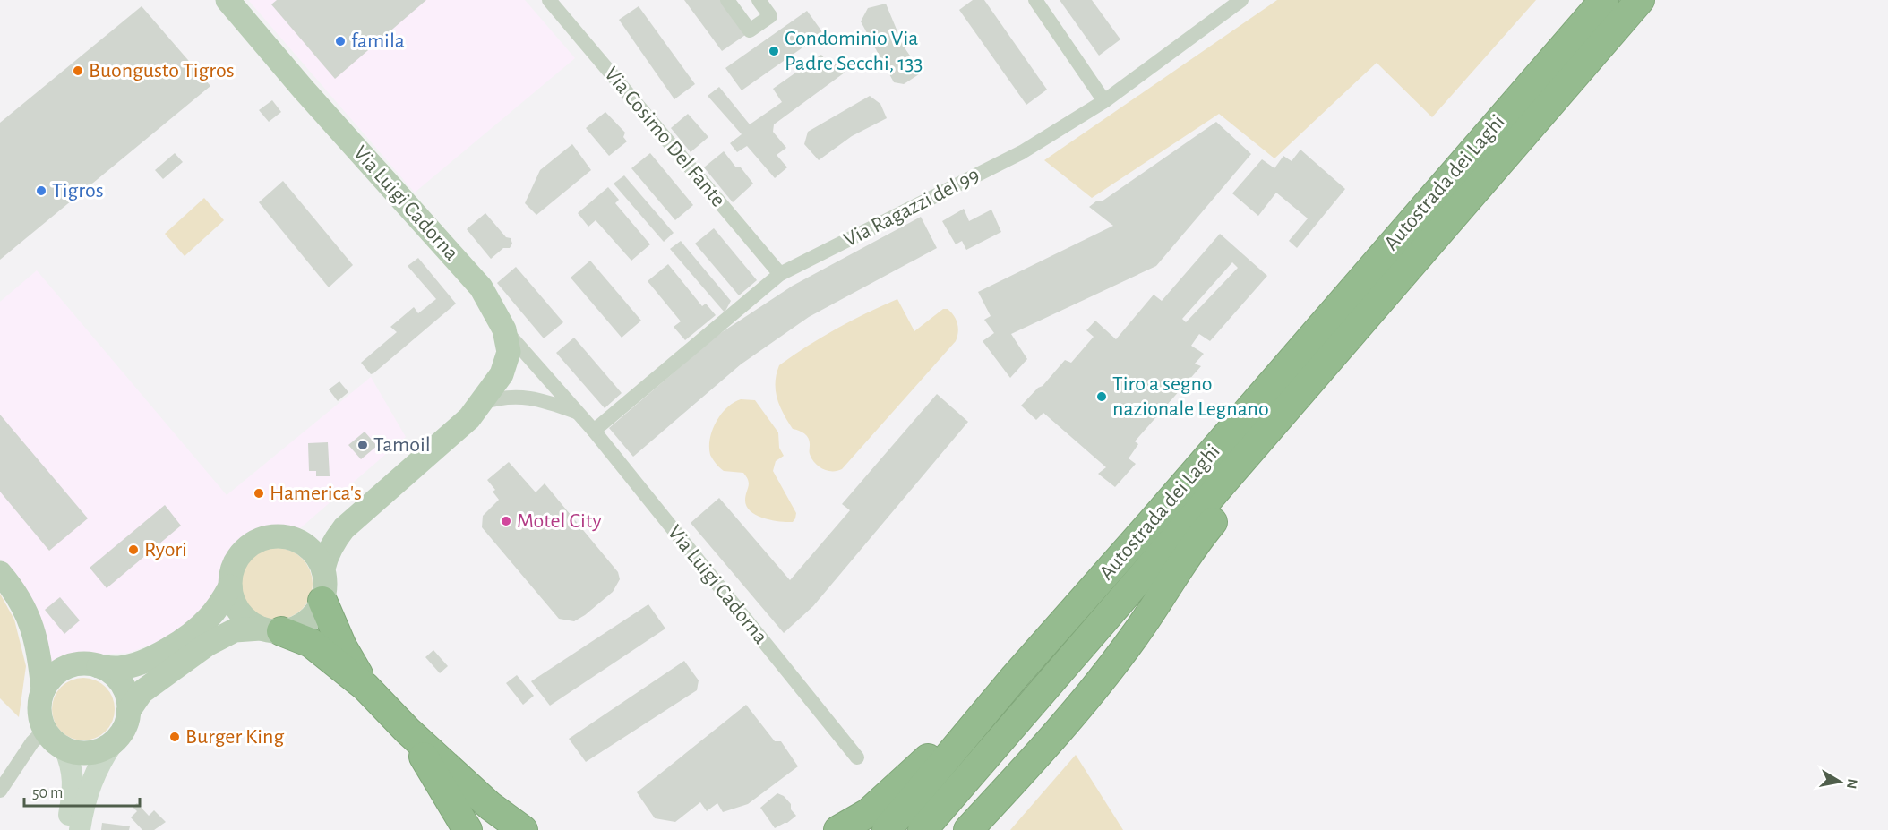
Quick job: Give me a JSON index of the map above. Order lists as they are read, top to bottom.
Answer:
{
  "streets": {
    "highway": ["Autostrada dei Laghi"],
    "main road": ["Via Luigi Cadorna"],
    "street": ["Via Cosimo Del Fante", "Via Ragazzi del 99"]
  },
  "crossings": [
    ["Via Cosimo Del Fante", "Via Ragazzi del 99"],
    ["Via Luigi Cadorna", "Via Ragazzi del 99"]
  ],
  "places": [
    "famila",
    "Condominio Via Padre Secchi, 133",
    "Buongusto Tigros",
    "Tigros",
    "Tiro a segno nazionale Legnano",
    "Tamoil",
    "Hamerica's",
    "Motel City",
    "Ryori",
    "Burger King"
  ],
  "scale_bar": "50 m",
  "north": "right"
}
